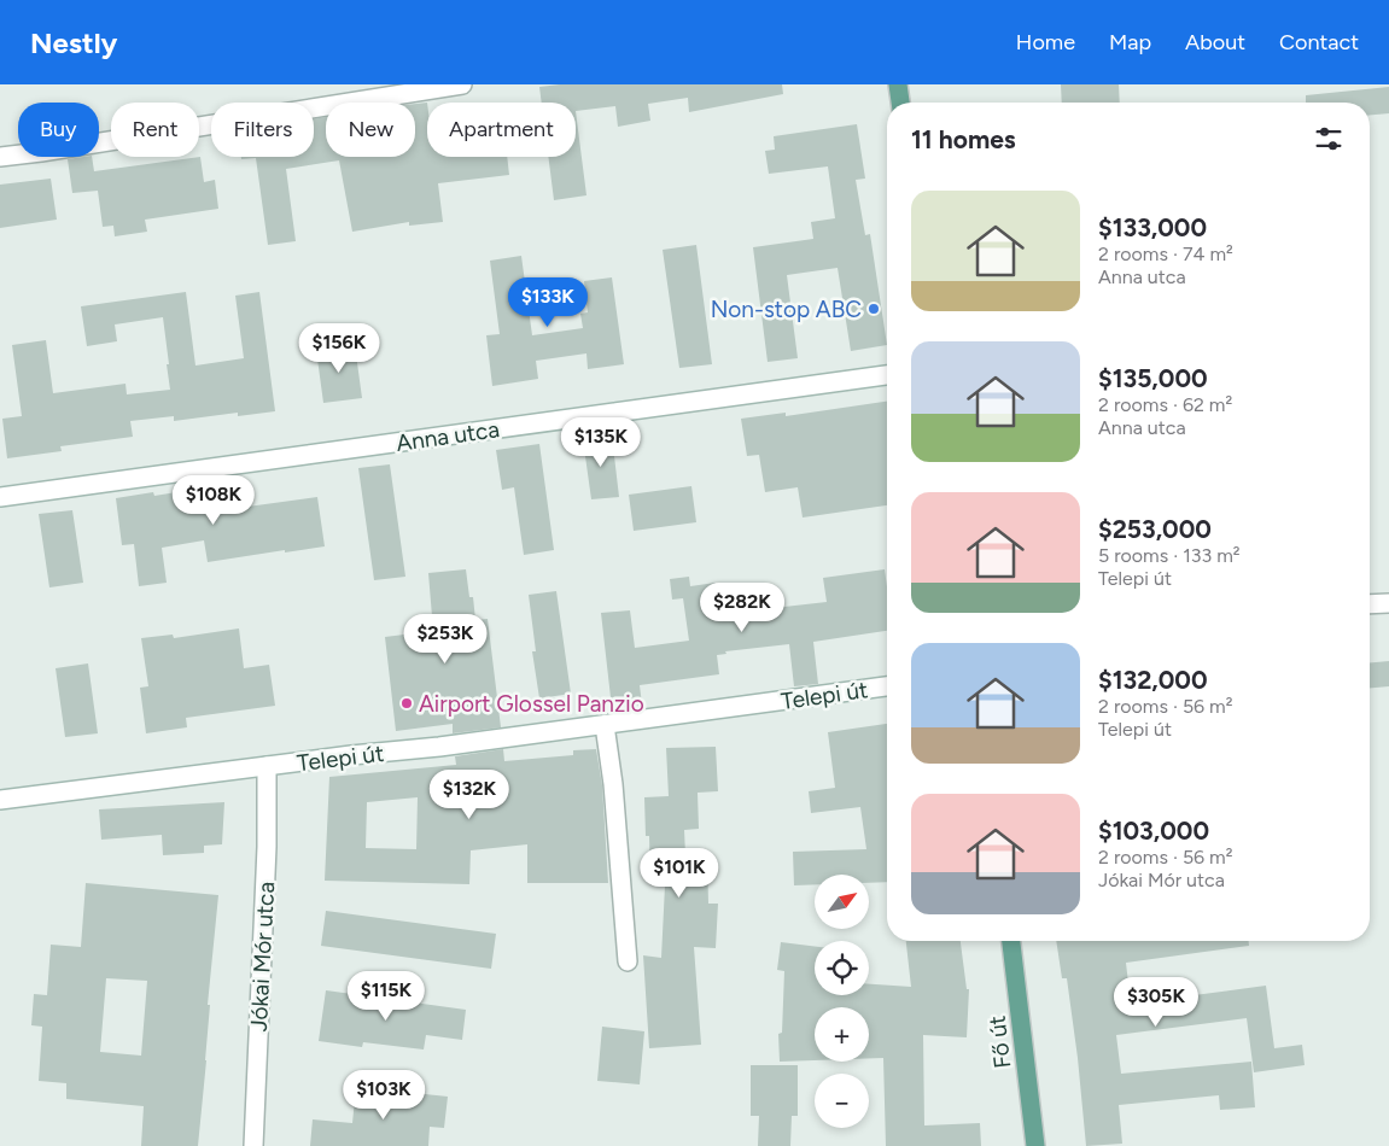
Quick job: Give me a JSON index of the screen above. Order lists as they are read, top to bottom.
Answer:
{
  "streets": {
    "main road": [
      "Anna utca",
      "Telepi út",
      "Jókai Mór utca",
      "Fő út"
    ]
  },
  "crossings": [
    ["Telepi út", "Jókai Mór utca"]
  ],
  "places": ["Non-stop ABC", "Airport Glossel Panzio"],
  "north": "top right",
  "page": {
    "header": "Nestly",
    "nav": [
      "Home",
      "Map",
      "About",
      "Contact"
    ],
    "chip": [
      "Buy",
      "Rent",
      "Filters",
      "New",
      "Apartment"
    ],
    "heading": "11 homes",
    "list": [
      {
        "name": "$133,000",
        "note": "2 rooms · 74 m² · Anna utca"
      },
      {
        "name": "$135,000",
        "note": "2 rooms · 62 m² · Anna utca"
      },
      {
        "name": "$253,000",
        "note": "5 rooms · 133 m² · Telepi út"
      },
      {
        "name": "$132,000",
        "note": "2 rooms · 56 m² · Telepi út"
      },
      {
        "name": "$103,000",
        "note": "2 rooms · 56 m² · Jókai Mór utca"
      }
    ],
    "price": [
      "$133K",
      "$156K",
      "$135K",
      "$108K",
      "$282K",
      "$253K",
      "$132K",
      "$101K",
      "$115K",
      "$305K",
      "$103K"
    ],
    "map_buttons": ["+", "−"]
  }
}
